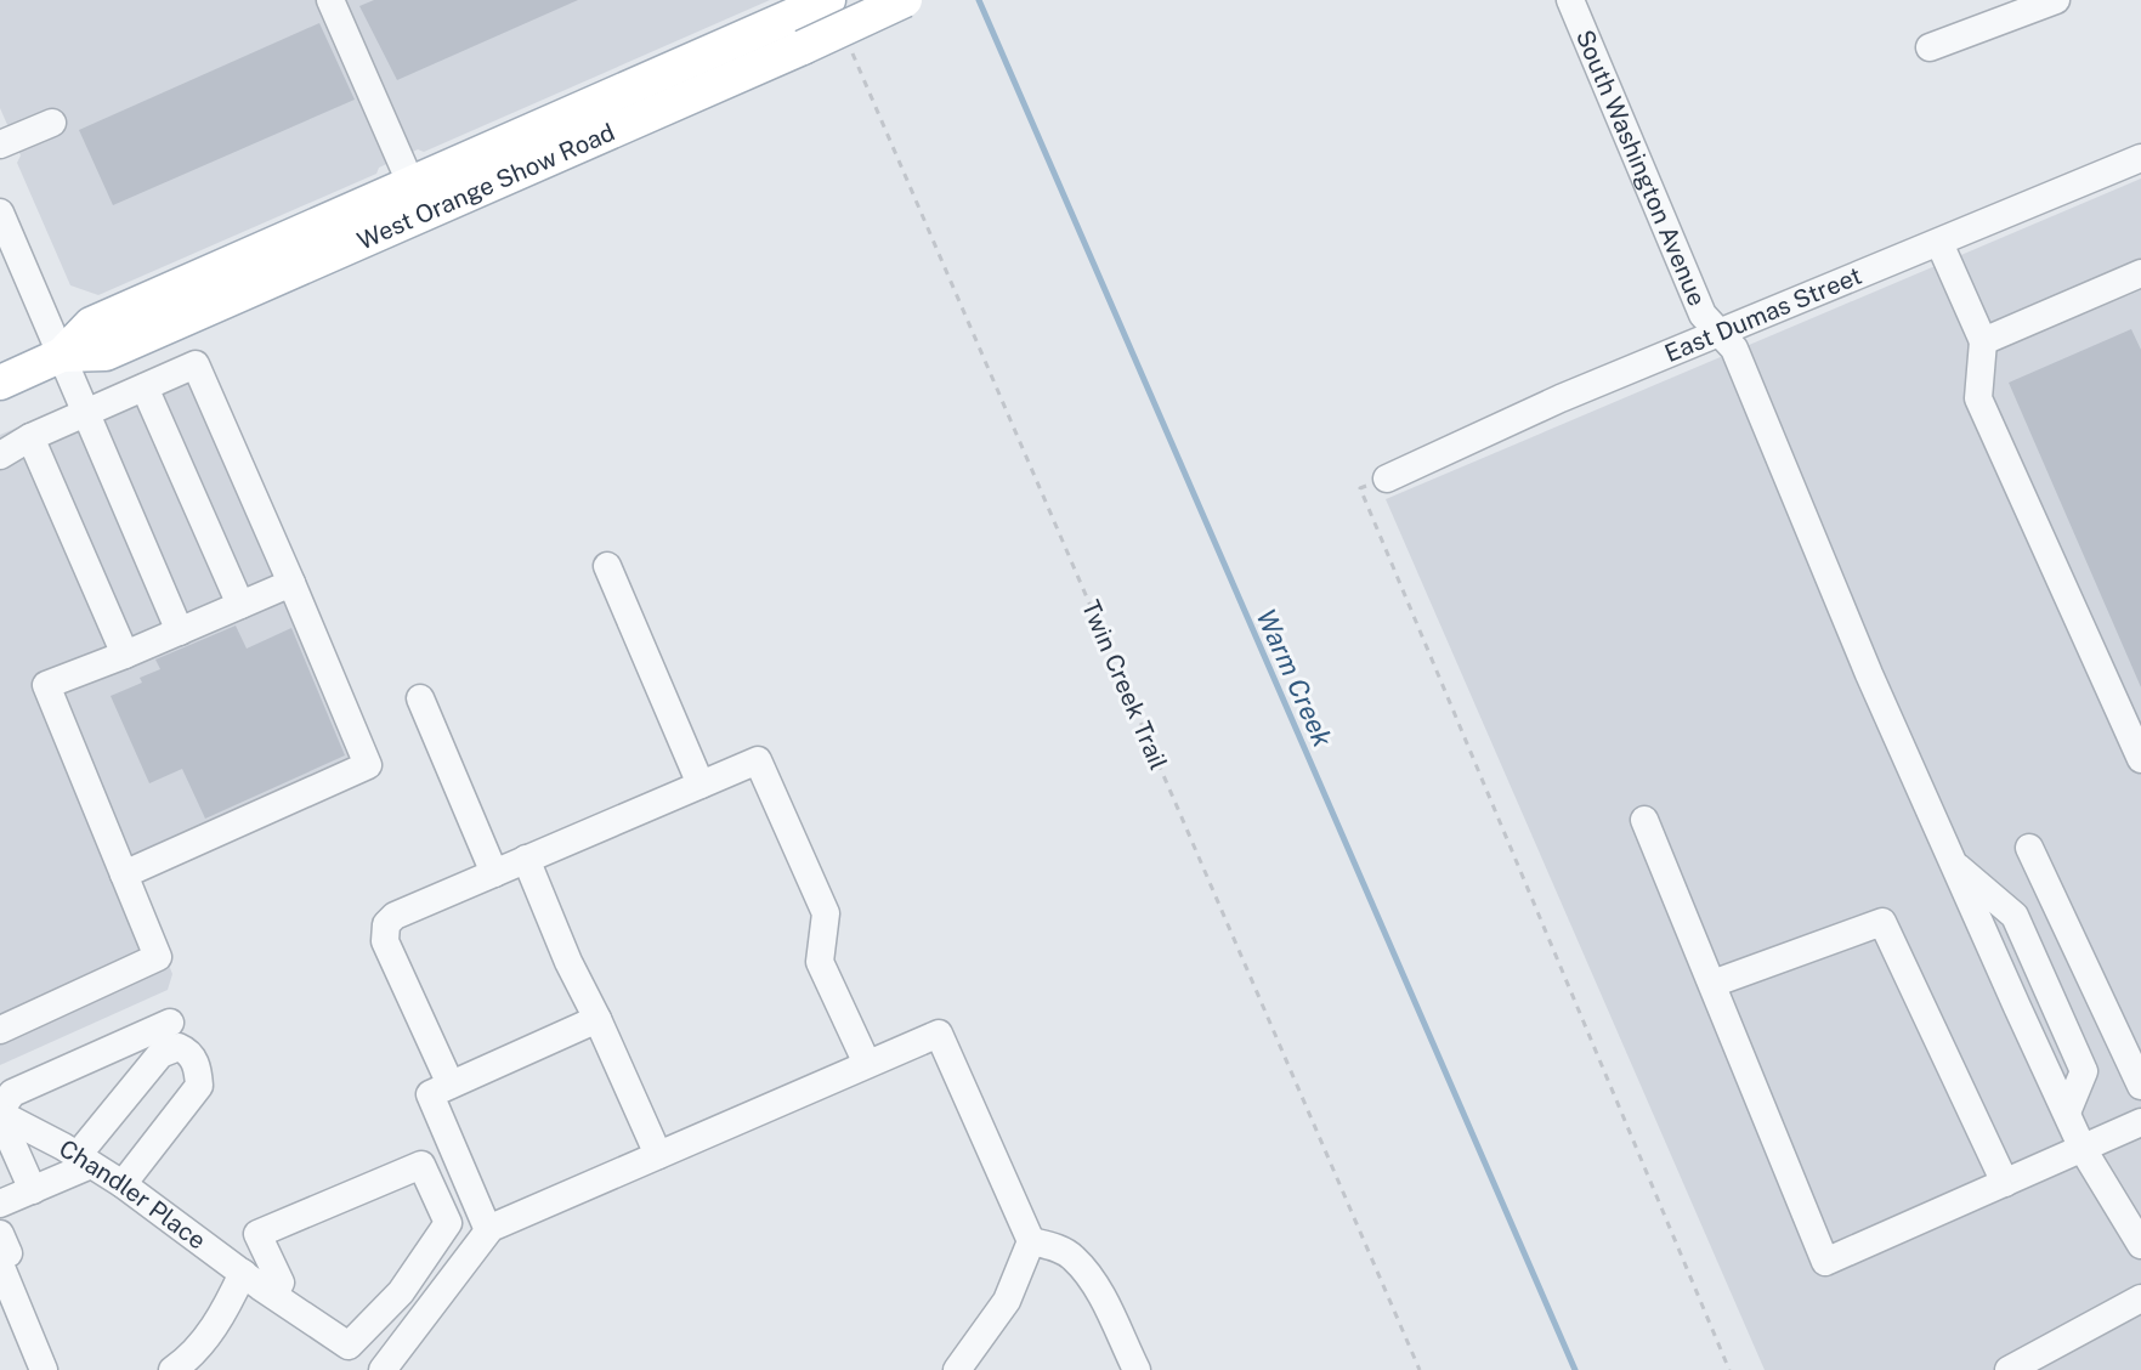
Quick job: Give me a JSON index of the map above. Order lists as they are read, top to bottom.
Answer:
{
  "streets": {
    "main road": ["West Orange Show Road"],
    "street": ["South Washington Avenue", "East Dumas Street", "Chandler Place"],
    "path": ["Twin Creek Trail"]
  },
  "crossings": [
    ["South Washington Avenue", "East Dumas Street"]
  ],
  "water": ["Warm Creek"]
}
